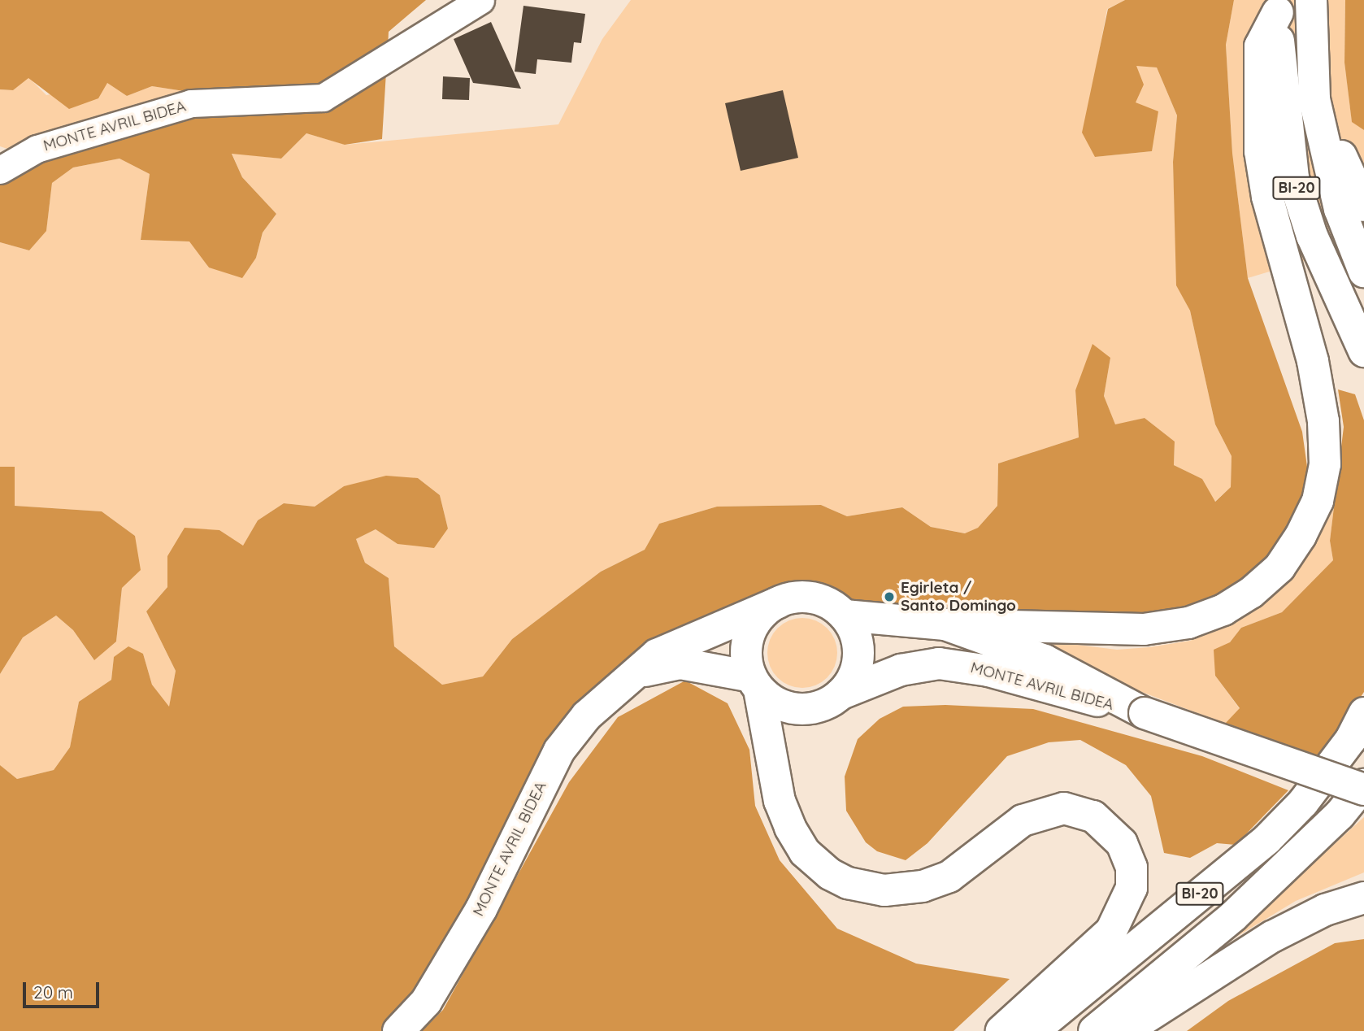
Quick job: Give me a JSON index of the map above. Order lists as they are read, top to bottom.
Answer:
{
  "streets": {
    "main road": ["MONTE AVRIL BIDEA", "BI-20"]
  },
  "places": ["Egirleta / Santo Domingo"],
  "scale_bar": "20 m"
}
